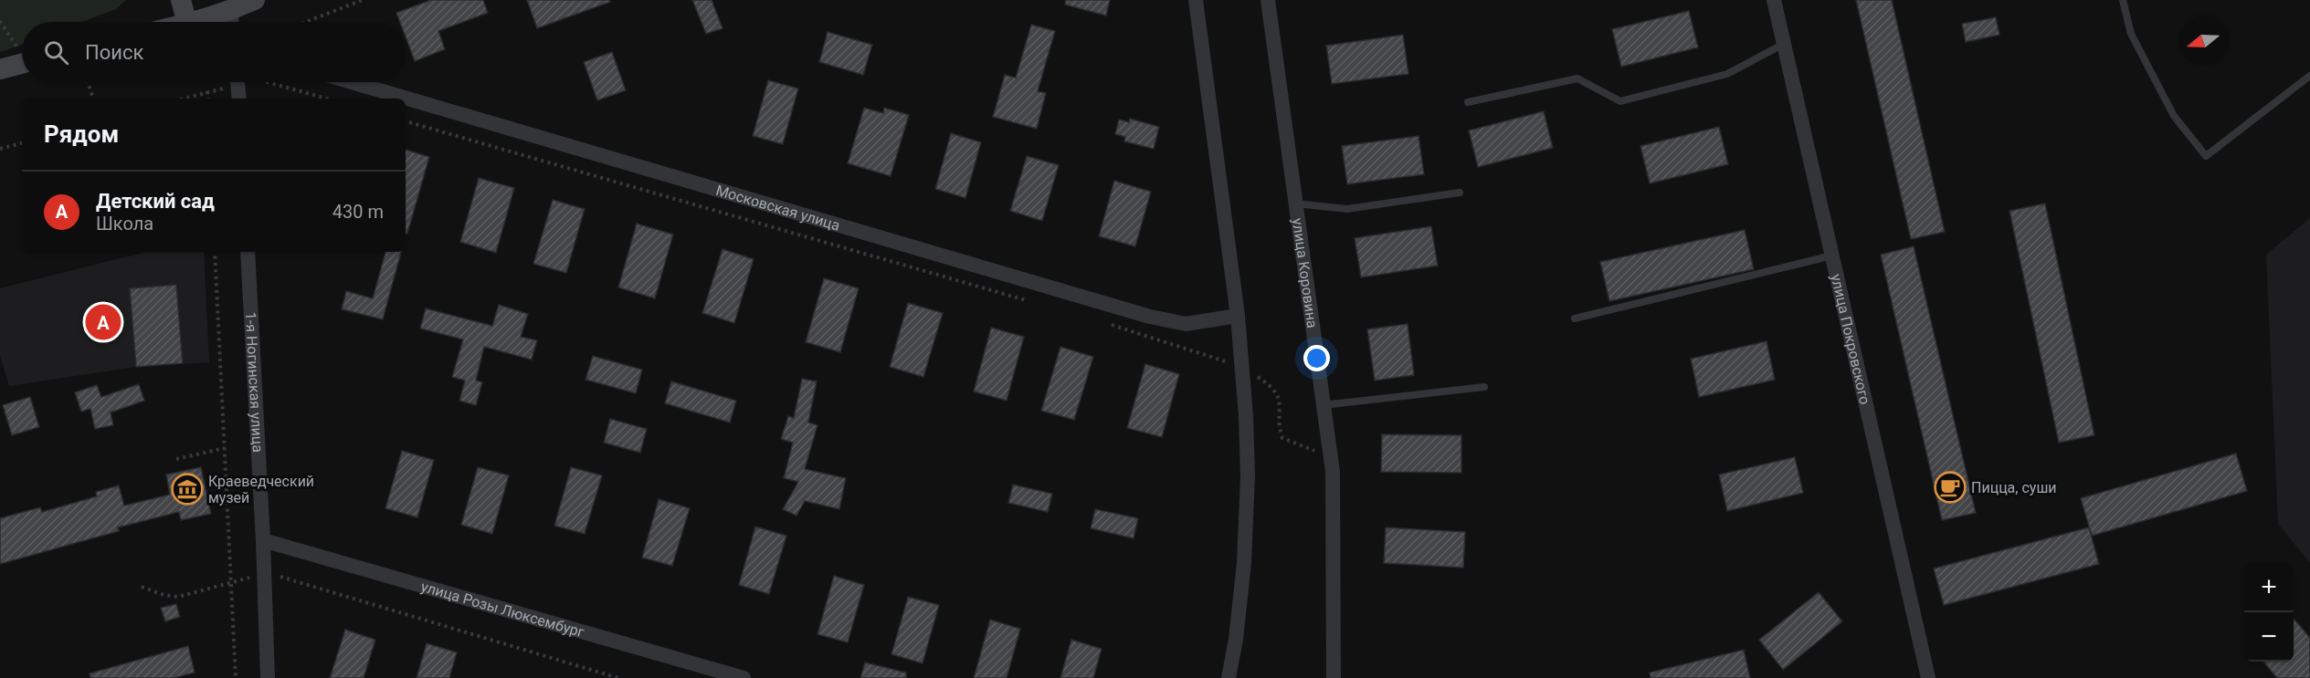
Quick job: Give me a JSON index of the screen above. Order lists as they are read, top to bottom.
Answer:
{
  "streets": {
    "street": [
      "Московская улица",
      "улица Коровина",
      "улица Покровского",
      "1-я Ногинская улица",
      "улица Розы Люксембург"
    ]
  },
  "crossings": [
    ["1-я Ногинская улица", "улица Розы Люксембург"]
  ],
  "places": {
    "cafe": ["Пицца, суши"],
    "museum": ["Краеведческий музей"]
  },
  "north": "left",
  "page": {
    "search": "Поиск",
    "heading": "Рядом",
    "list": [
      {
        "mark": "A",
        "name": "Детский сад",
        "note": "Школа",
        "value": "430 m"
      }
    ],
    "pins": "A",
    "map_buttons": ["+", "−"]
  }
}
